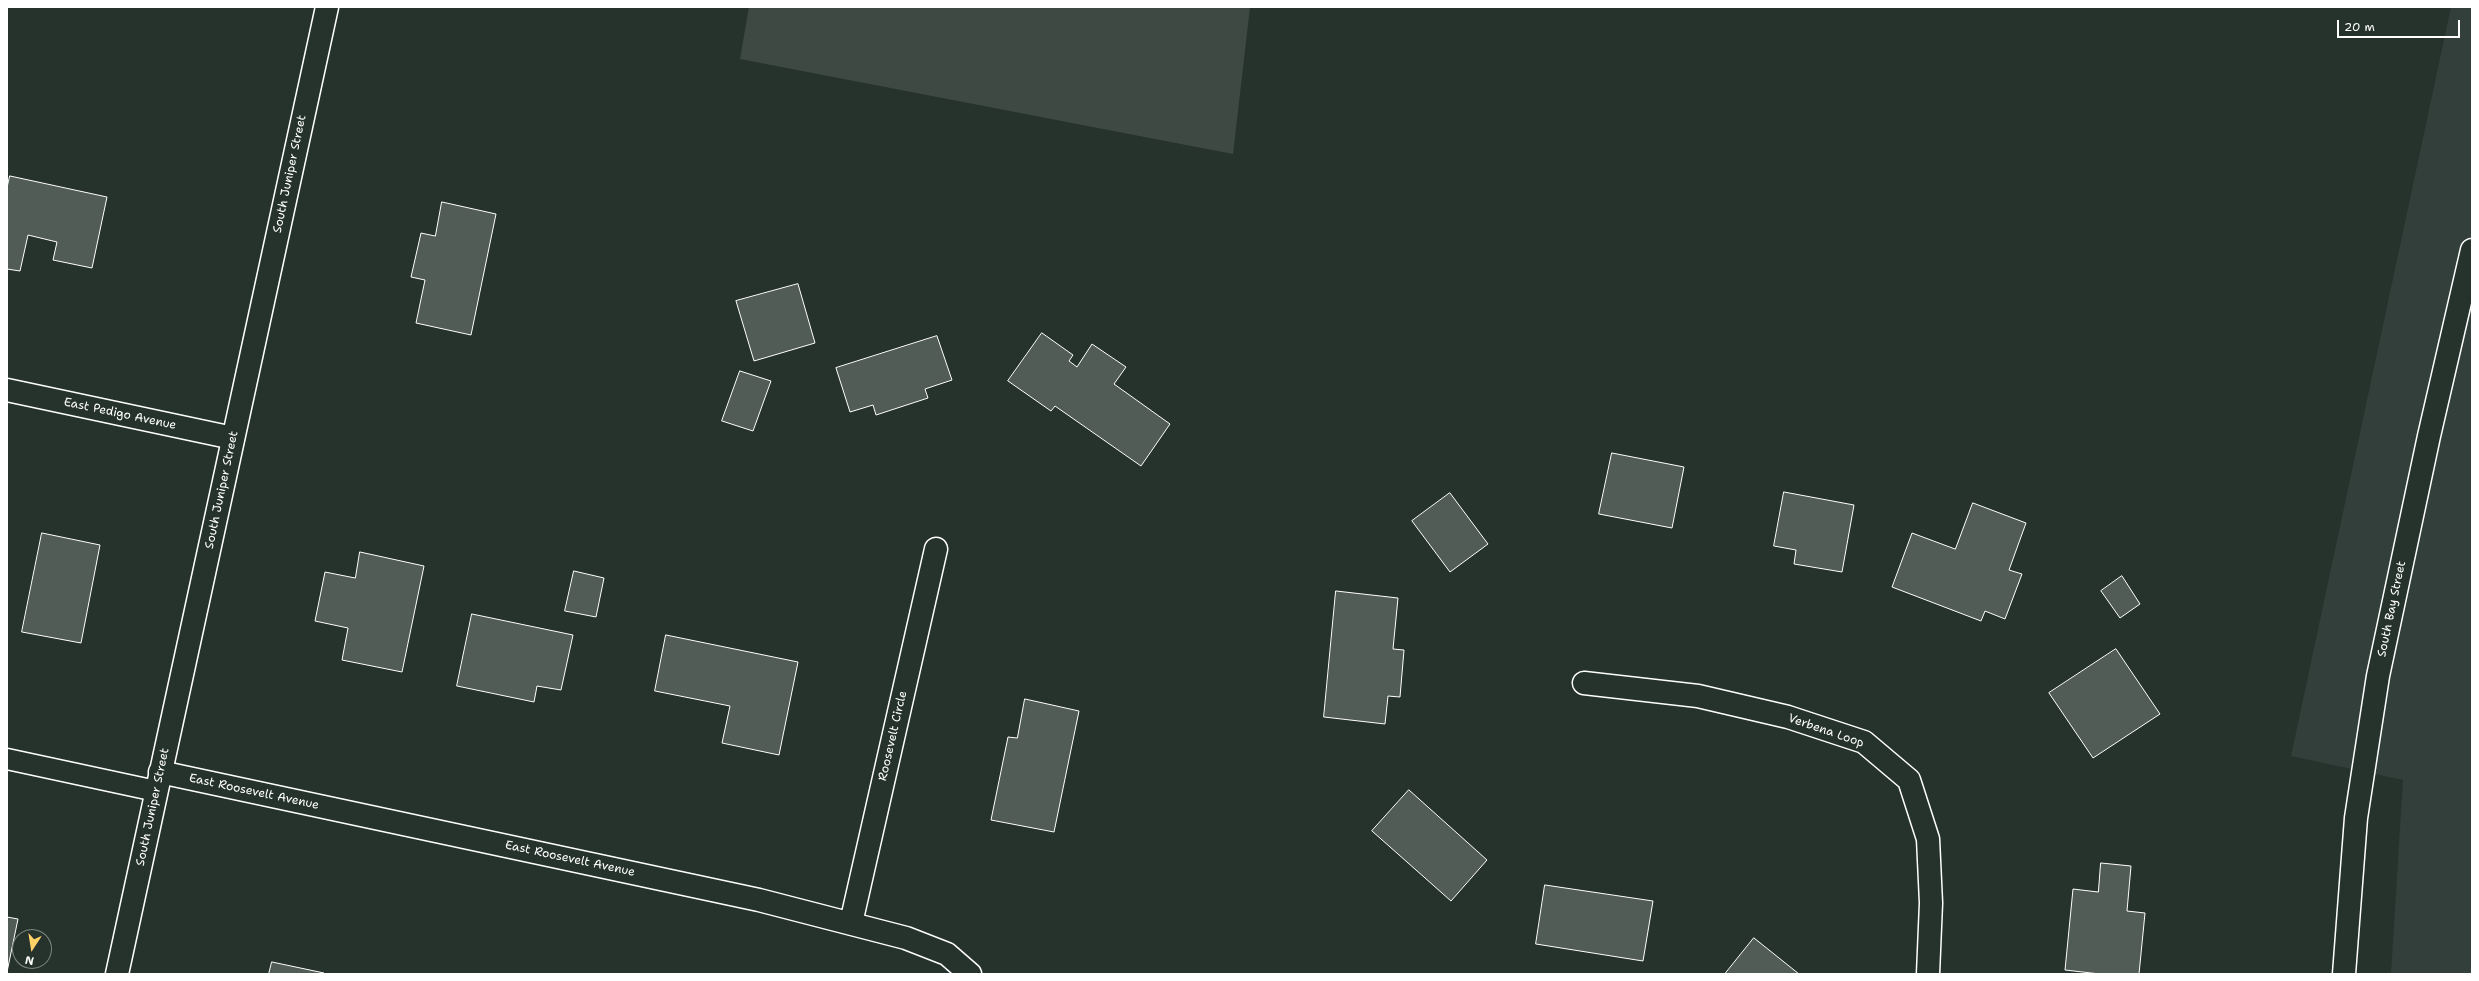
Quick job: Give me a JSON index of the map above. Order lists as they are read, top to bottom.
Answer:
{
  "streets": {
    "street": [
      "South Juniper Street",
      "East Pedigo Avenue",
      "South Bay Street",
      "Verbena Loop",
      "Roosevelt Circle",
      "East Roosevelt Avenue"
    ]
  },
  "crossings": [
    ["South Juniper Street", "East Pedigo Avenue"],
    ["South Juniper Street", "East Roosevelt Avenue"],
    ["Roosevelt Circle", "East Roosevelt Avenue"]
  ],
  "scale_bar": "20 m",
  "north": "bottom"
}
